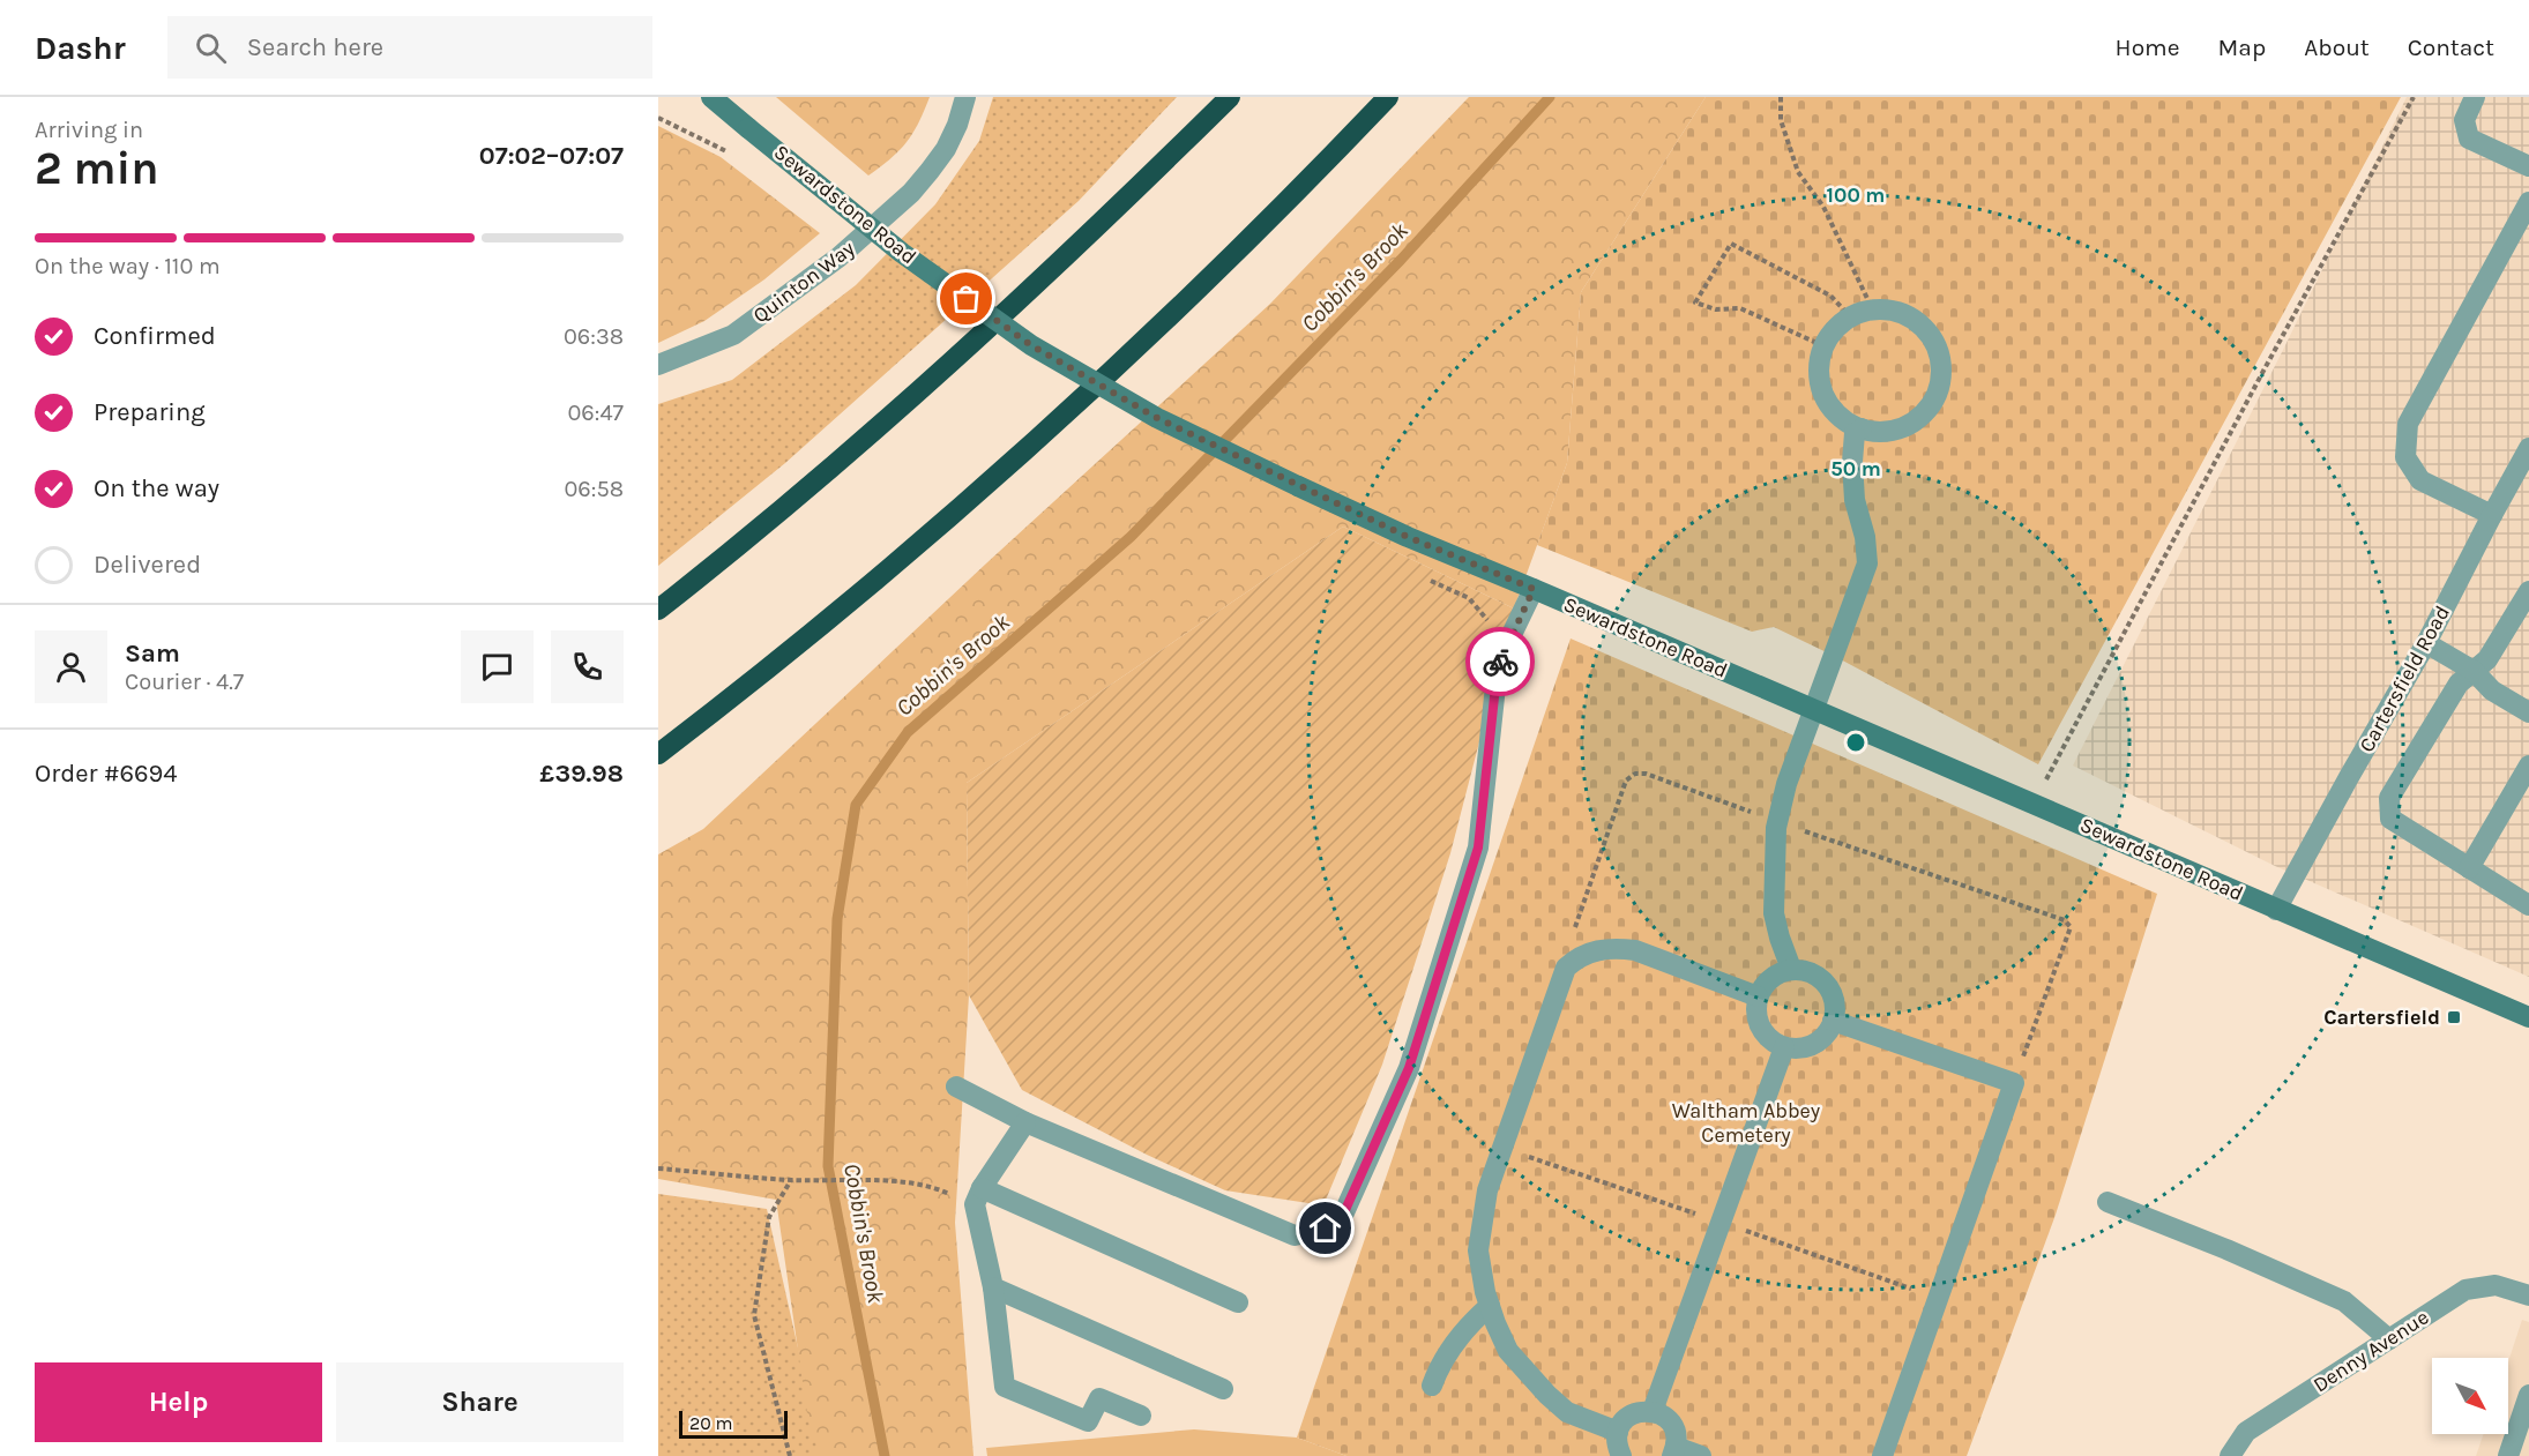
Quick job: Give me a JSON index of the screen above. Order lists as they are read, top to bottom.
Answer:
{
  "streets": {
    "street": [
      "Sewardstone Road",
      "Quinton Way",
      "Cartersfield Road",
      "Denny Avenue"
    ]
  },
  "crossings": [
    ["Sewardstone Road", "Cartersfield Road"]
  ],
  "water": ["Cobbin's Brook"],
  "parks": ["Waltham Abbey Cemetery"],
  "places": {
    "transit": ["Cartersfield"]
  },
  "scale_bar": "20 m",
  "north": "bottom right",
  "page": {
    "header": "Dashr",
    "search": "Search here",
    "nav": [
      "Home",
      "Map",
      "About",
      "Contact"
    ],
    "heading": ["2 min", "Arriving in", "07:02–07:07"],
    "panel": [
      "Sam",
      "Courier · 4.7",
      "Order #6694",
      "£39.98"
    ],
    "bar": "On the way · 110 m",
    "list": [
      ["Confirmed", "06:38"],
      ["Preparing", "06:47"],
      ["On the way", "06:58"],
      "Delivered"
    ],
    "buttons": ["Help", "Share"],
    "scale": "20 m"
  },
  "rings": ["100 m", "50 m"]
}
